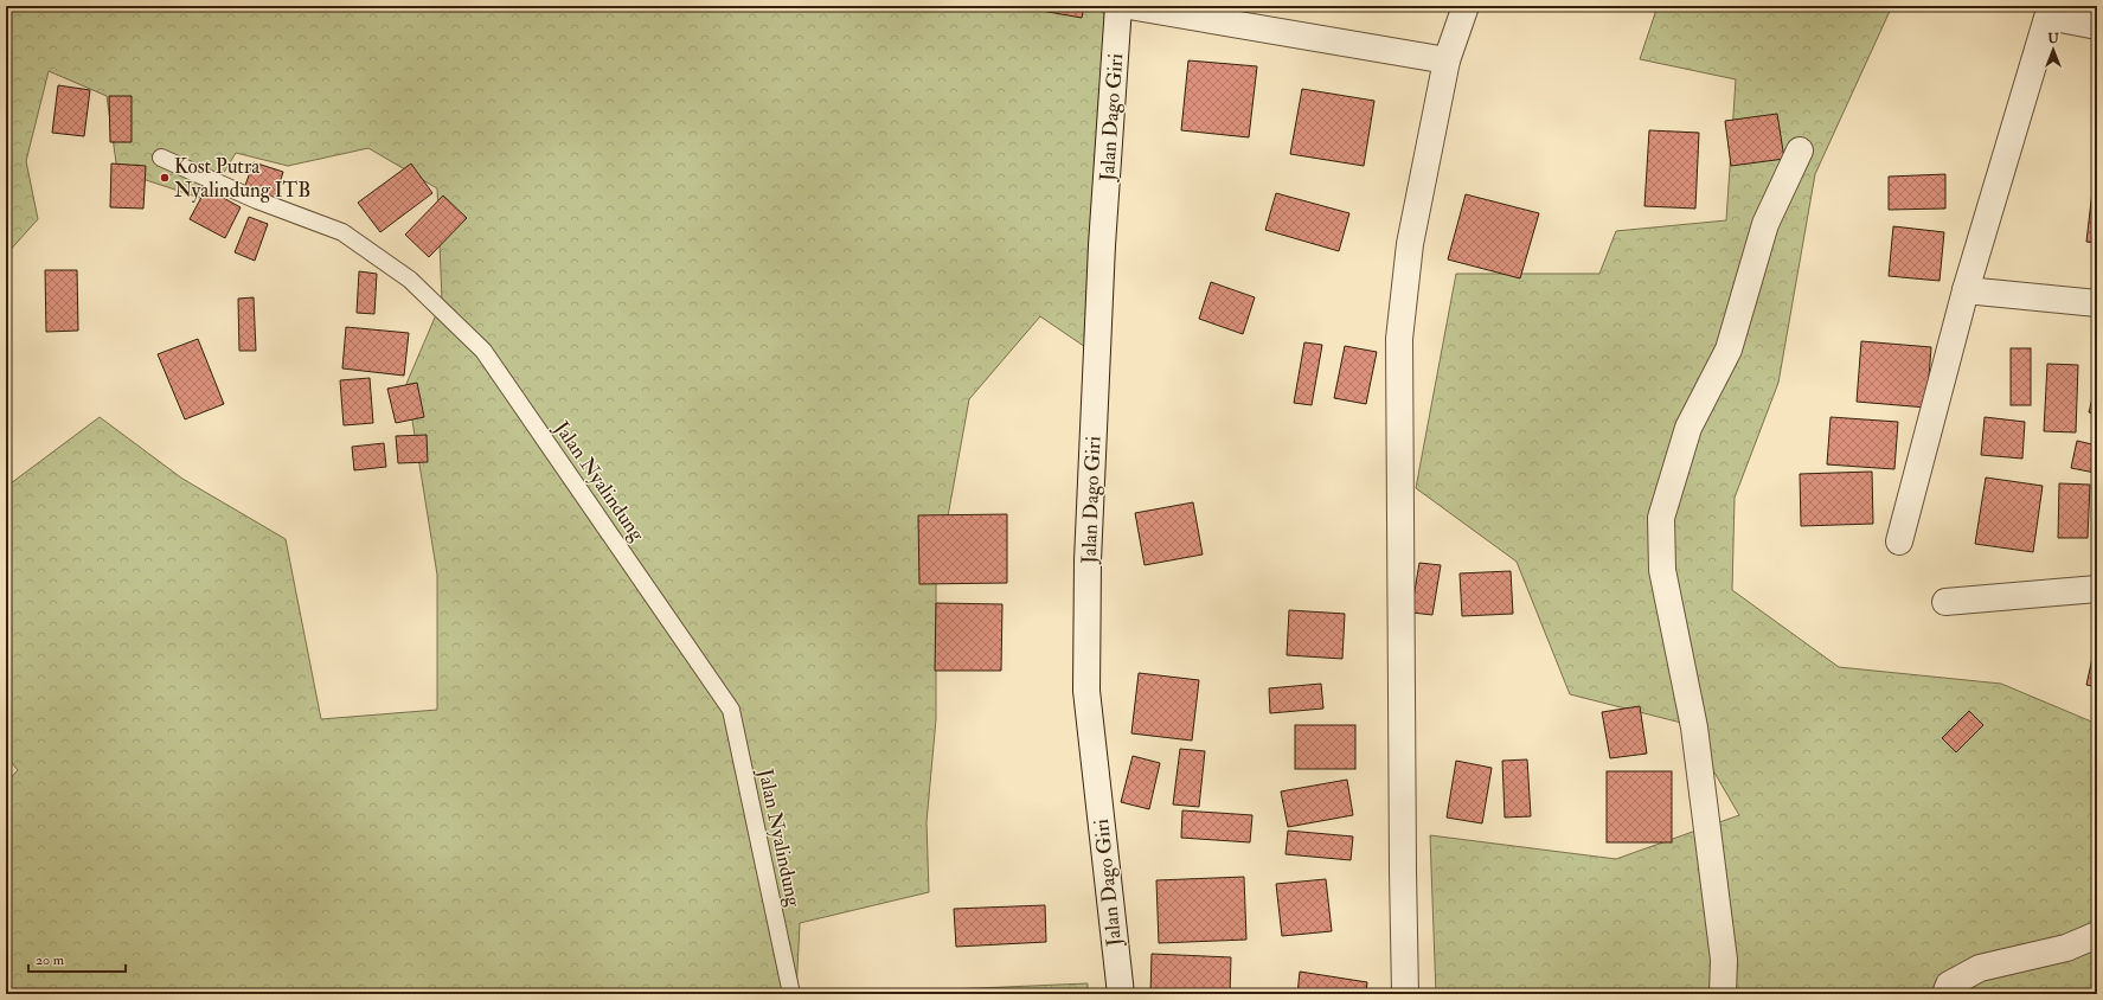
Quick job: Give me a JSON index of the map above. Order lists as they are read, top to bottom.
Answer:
{
  "streets": {
    "street": ["Jalan Dago Giri"],
    "lane": ["Jalan Nyalindung"]
  },
  "places": ["Kost Putra Nyalindung ITB"],
  "scale_bar": "20 m",
  "north": "top"
}
